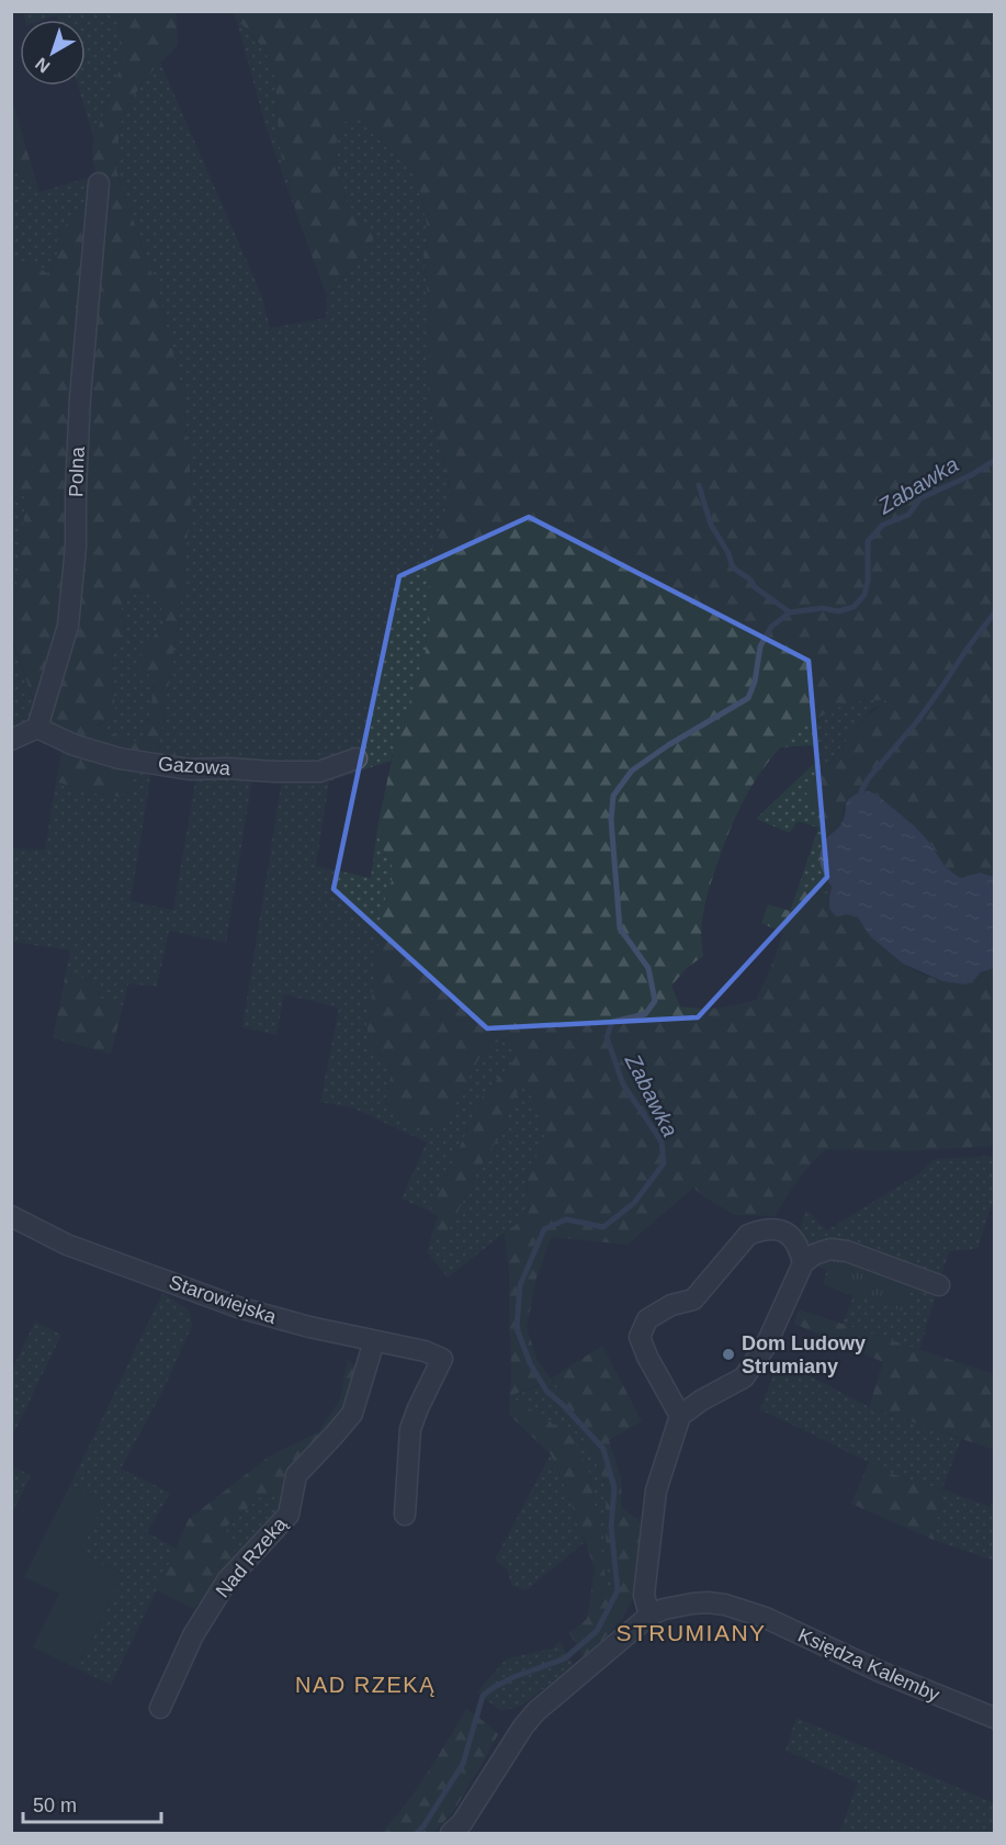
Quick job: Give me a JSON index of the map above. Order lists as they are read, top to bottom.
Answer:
{
  "streets": {
    "street": [
      "Polna",
      "Gazowa",
      "Starowiejska",
      "Nad Rzeką",
      "Księdza Kalemby"
    ]
  },
  "crossings": [
    ["Polna", "Gazowa"],
    ["Starowiejska", "Nad Rzeką"]
  ],
  "districts": ["STRUMIANY", "NAD RZEKĄ"],
  "water": ["Zabawka"],
  "places": ["Dom Ludowy Strumiany"],
  "scale_bar": "50 m",
  "north": "bottom left"
}
